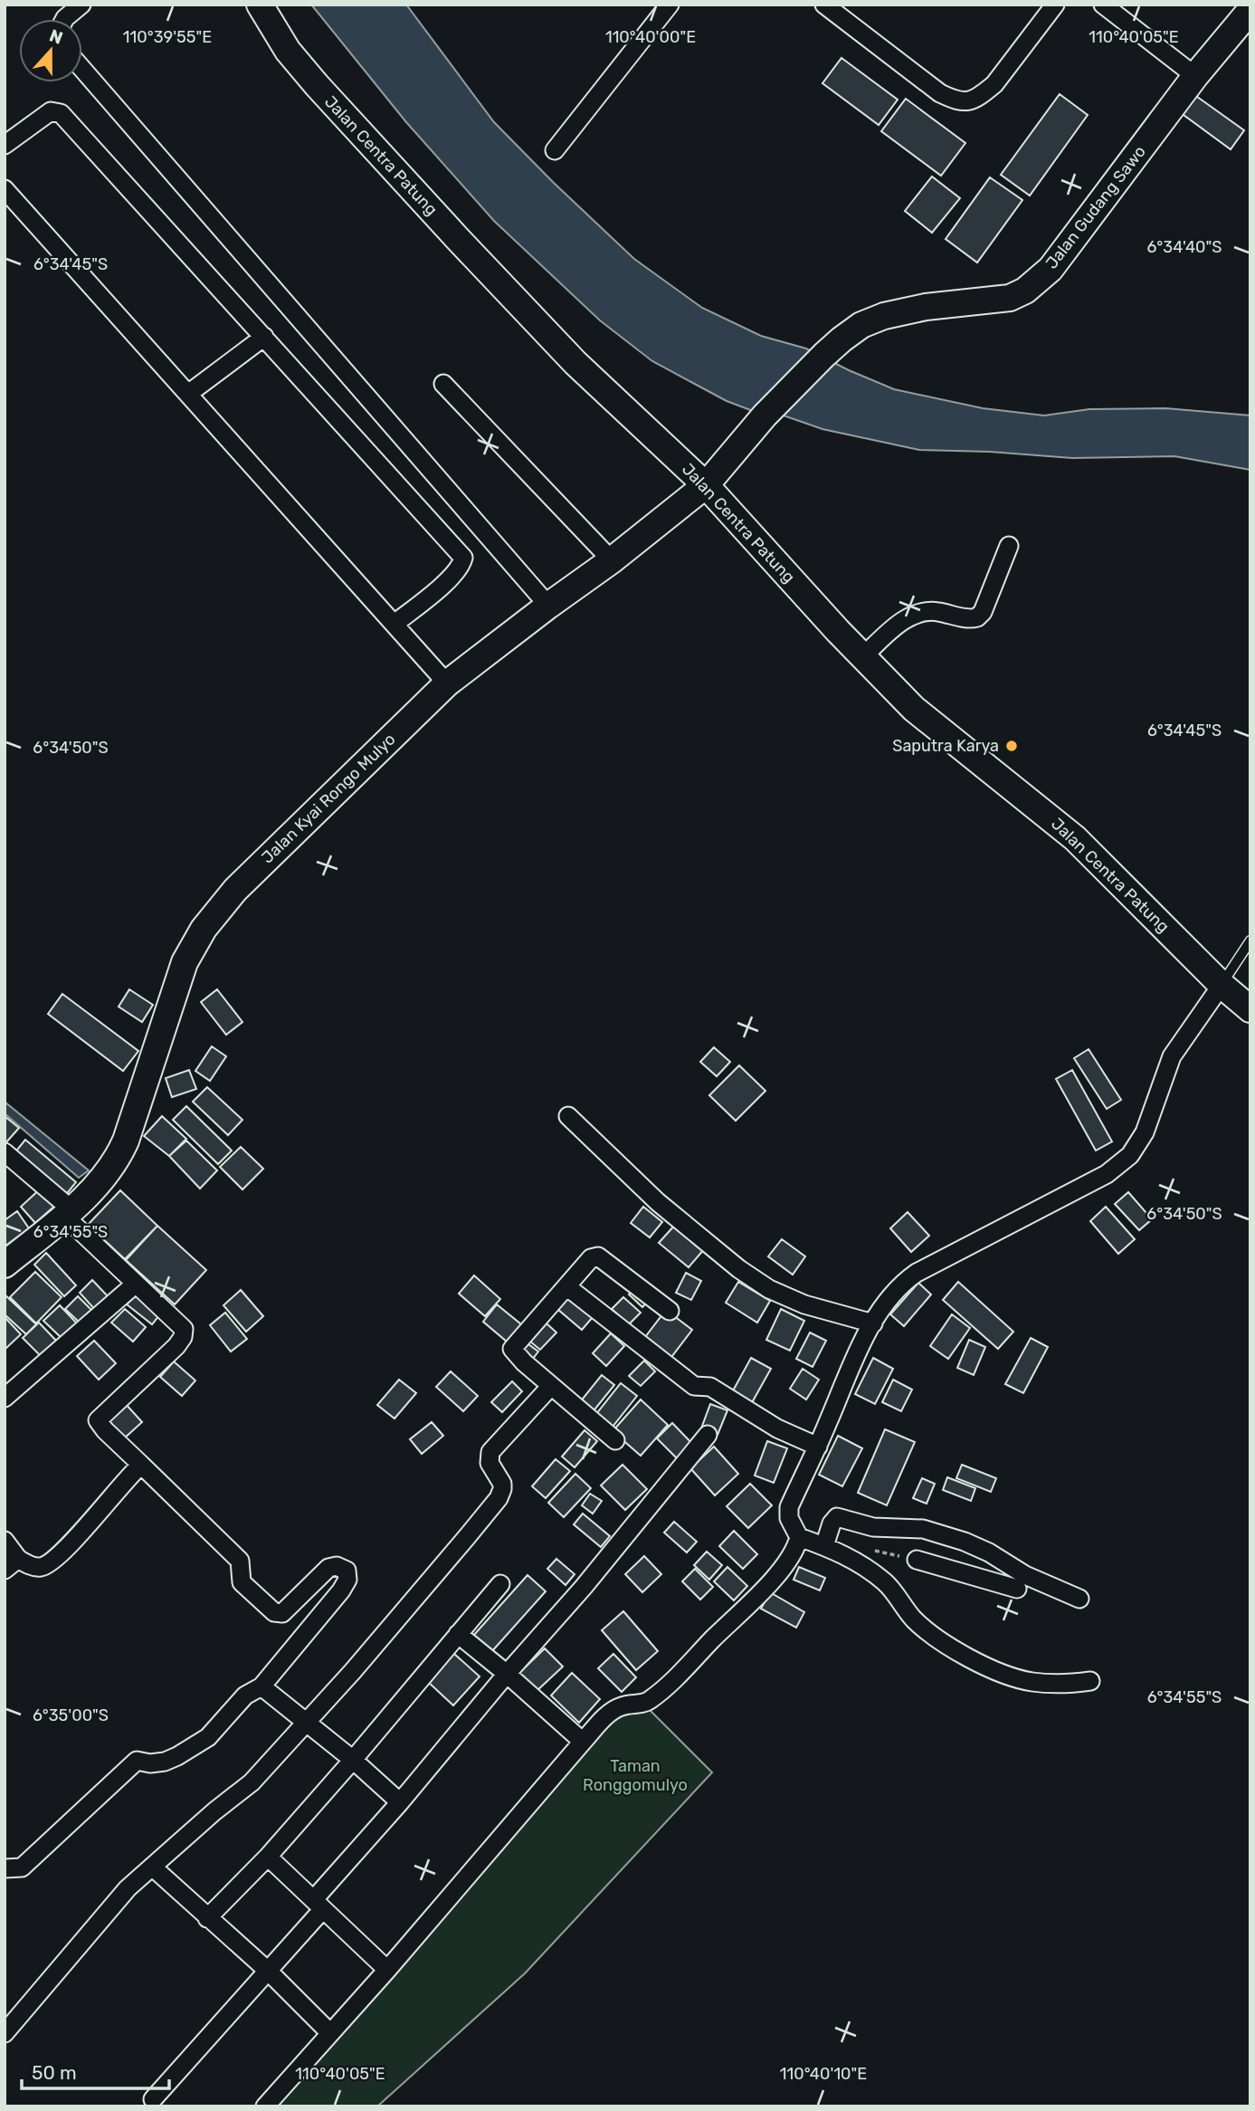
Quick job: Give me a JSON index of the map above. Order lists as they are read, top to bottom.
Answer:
{
  "streets": {
    "street": ["Jalan Centra Patung", "Jalan Gudang Sawo", "Jalan Kyai Rongo Mulyo"]
  },
  "crossings": [
    ["Jalan Centra Patung", "Jalan Kyai Rongo Mulyo"],
    ["Jalan Gudang Sawo", "Jalan Kyai Rongo Mulyo"]
  ],
  "parks": ["Taman Ronggomulyo"],
  "places": ["Saputra Karya"],
  "scale_bar": "50 m",
  "north": "top",
  "coordinates": [
    "110°39'55\"E",
    "110°40'00\"E",
    "110°40'05\"E",
    "6°34'40\"S",
    "6°34'45\"S",
    "6°34'50\"S",
    "6°34'55\"S",
    "6°35'00\"S",
    "110°40'10\"E"
  ]
}
